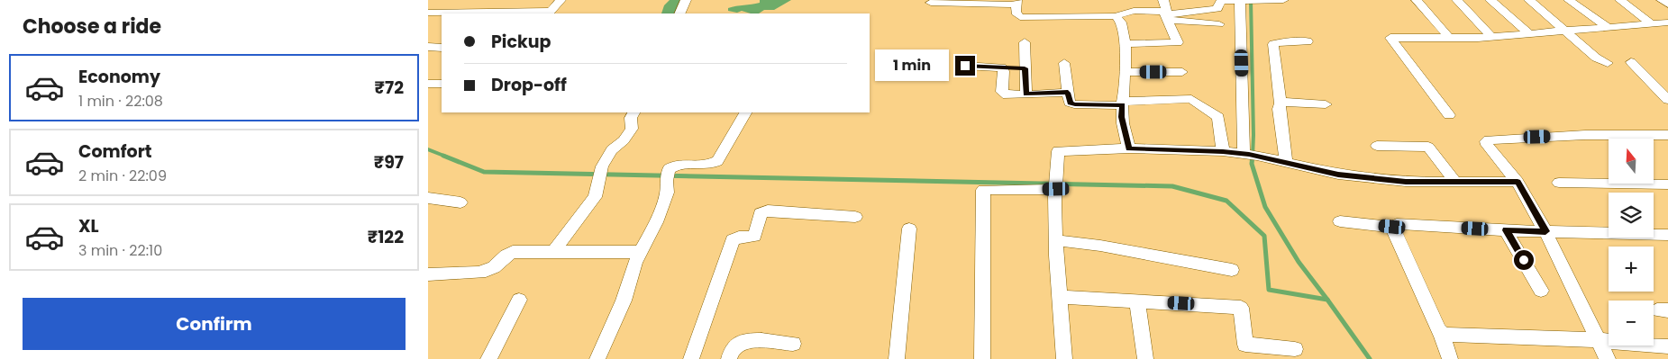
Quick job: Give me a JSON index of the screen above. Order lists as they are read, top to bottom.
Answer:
{
  "north": "top",
  "page": {
    "heading": "Choose a ride",
    "banner": ["Pickup", "Drop-off"],
    "bubble": "1 min",
    "list": [
      {
        "name": "Economy",
        "note": "1 min · 22:08",
        "value": "₹72"
      },
      {
        "name": "Comfort",
        "note": "2 min · 22:09",
        "value": "₹97"
      },
      {
        "name": "XL",
        "note": "3 min · 22:10",
        "value": "₹122"
      }
    ],
    "map_buttons": ["+", "−"],
    "buttons": "Confirm"
  }
}
